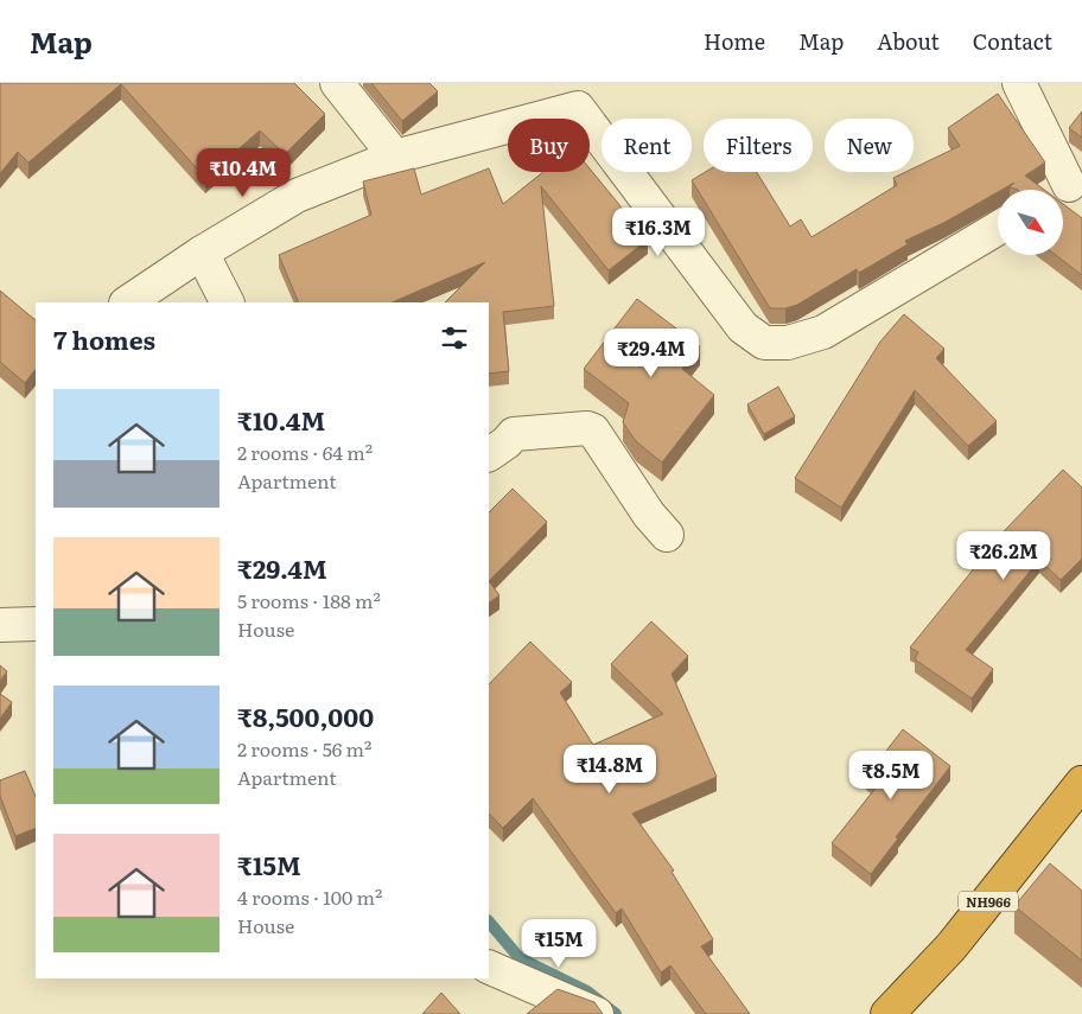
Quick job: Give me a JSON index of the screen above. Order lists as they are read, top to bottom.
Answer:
{
  "streets": {
    "highway": ["NH966"]
  },
  "north": "bottom right",
  "page": {
    "header": "Map",
    "nav": [
      "Home",
      "Map",
      "About",
      "Contact"
    ],
    "chip": [
      "Buy",
      "Rent",
      "Filters",
      "New"
    ],
    "price": [
      "₹10.4M",
      "₹16.3M",
      "₹29.4M",
      "₹26.2M",
      "₹14.8M",
      "₹8.5M",
      "₹15M"
    ],
    "heading": "7 homes",
    "list": [
      {
        "name": "₹10.4M",
        "note": "2 rooms · 64 m² · Apartment"
      },
      {
        "name": "₹29.4M",
        "note": "5 rooms · 188 m² · House"
      },
      {
        "name": "₹8,500,000",
        "note": "2 rooms · 56 m² · Apartment"
      },
      {
        "name": "₹15M",
        "note": "4 rooms · 100 m² · House"
      }
    ]
  }
}
